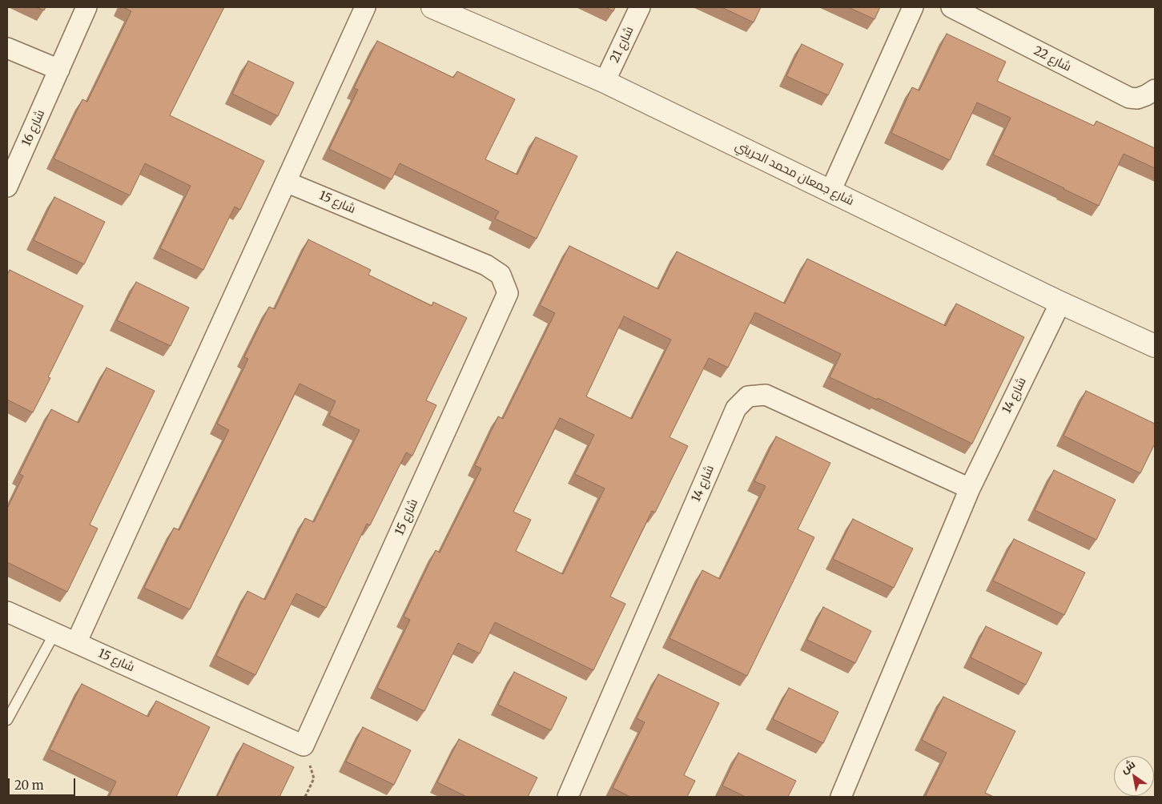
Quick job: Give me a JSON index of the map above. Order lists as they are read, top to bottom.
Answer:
{
  "streets": {
    "street": [
      "شارع 21",
      "شارع 22",
      "شارع 16",
      "شارع جمعان محمد الحريتي",
      "شارع 15",
      "شارع 14"
    ]
  },
  "crossings": [
    ["شارع 21", "شارع جمعان محمد الحريتي"],
    ["شارع جمعان محمد الحريتي", "شارع 14"]
  ],
  "scale_bar": "20 m",
  "north": "top left"
}
